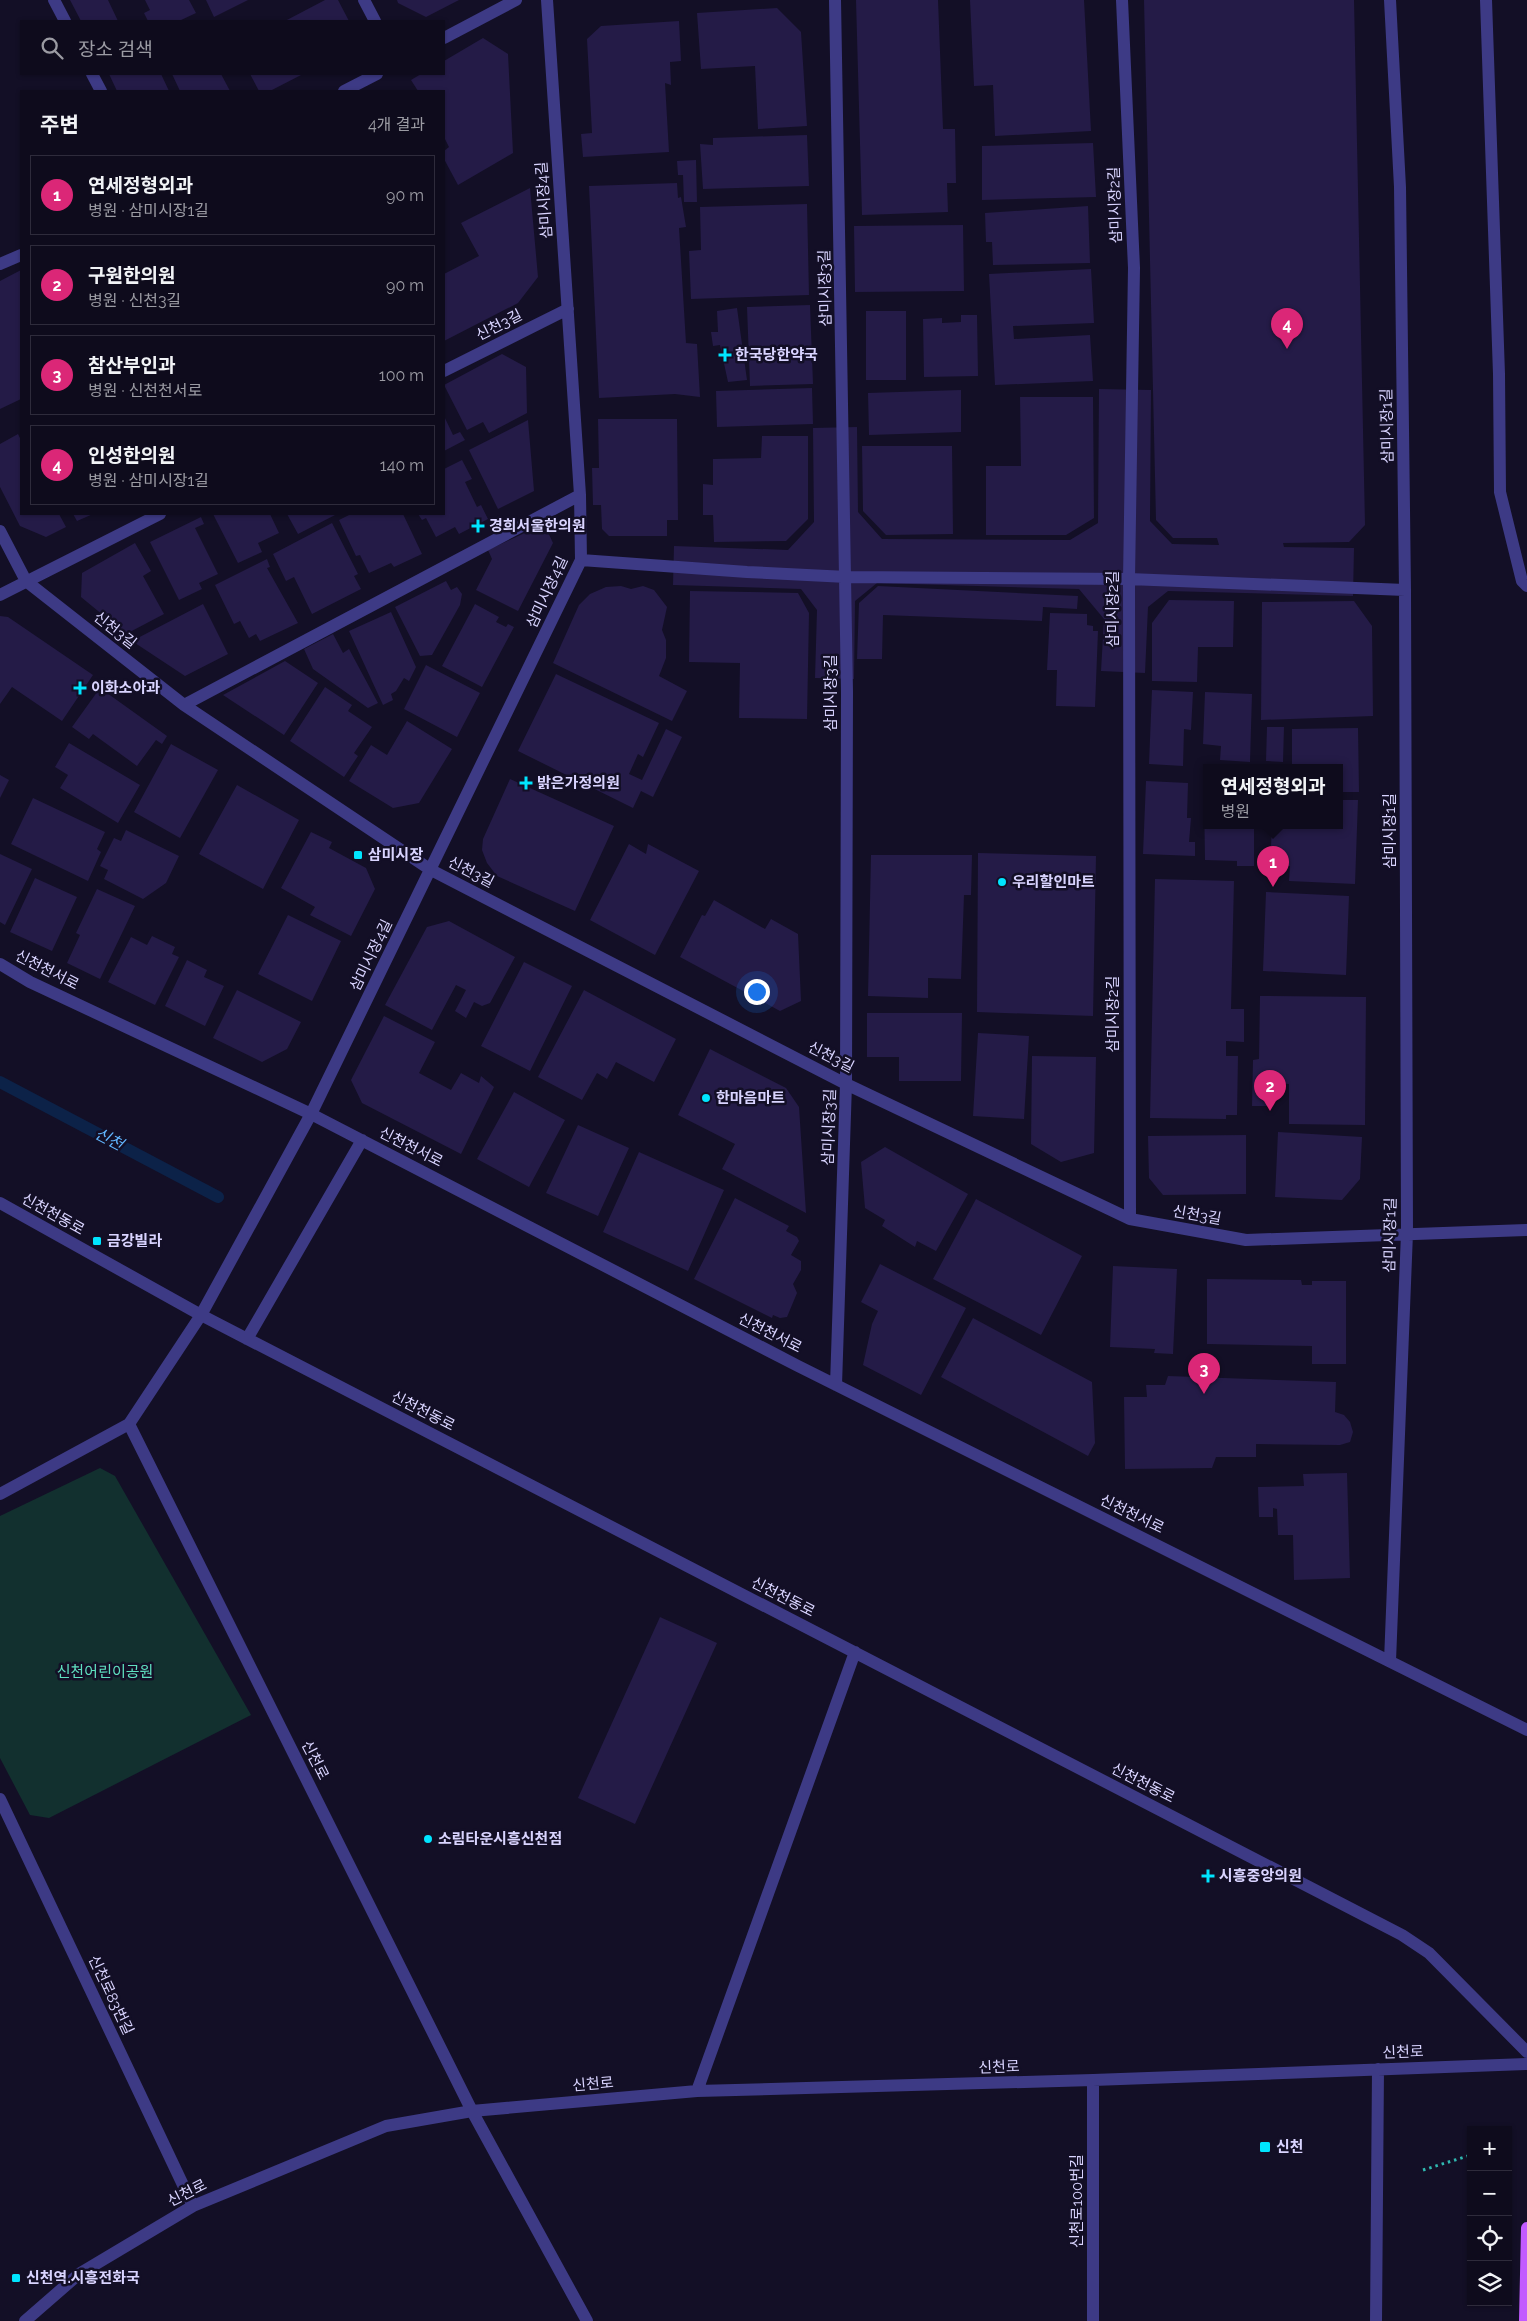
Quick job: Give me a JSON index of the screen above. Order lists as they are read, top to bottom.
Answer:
{
  "streets": {
    "street": [
      "삼미시장4길",
      "삼미시장2길",
      "삼미시장3길",
      "신천3길",
      "삼미시장1길",
      "신천천서로",
      "신천천동로",
      "신천로",
      "신천로83번길",
      "신천로100번길"
    ]
  },
  "crossings": [
    ["삼미시장4길", "신천3길"],
    ["삼미시장4길", "신천천서로"],
    ["삼미시장4길", "신천천동로"],
    ["삼미시장4길", "신천로"],
    ["삼미시장2길", "신천3길"],
    ["삼미시장3길", "신천3길"],
    ["삼미시장3길", "신천천서로"],
    ["신천3길", "삼미시장1길"],
    ["삼미시장1길", "신천천서로"],
    ["신천로", "신천로83번길"],
    ["신천로", "신천로100번길"]
  ],
  "water": ["신천"],
  "parks": ["신천어린이공원"],
  "places": {
    "health": [
      "한국당한약국",
      "경희서울한의원",
      "이화소아과",
      "밝은가정의원",
      "시흥중앙의원"
    ],
    "transit": [
      "삼미시장",
      "금강빌라",
      "신천",
      "신천역.시흥전화국"
    ],
    "other": ["우리할인마트", "한마음마트", "소림타운시흥신천점"]
  },
  "page": {
    "search": "장소 검색",
    "heading": ["주변", "4개 결과"],
    "list": [
      {
        "mark": "1",
        "name": "연세정형외과",
        "note": "병원 · 삼미시장1길",
        "value": "90 m"
      },
      {
        "mark": "2",
        "name": "구원한의원",
        "note": "병원 · 신천3길",
        "value": "90 m"
      },
      {
        "mark": "3",
        "name": "참산부인과",
        "note": "병원 · 신천천서로",
        "value": "100 m"
      },
      {
        "mark": "4",
        "name": "인성한의원",
        "note": "병원 · 삼미시장1길",
        "value": "140 m"
      }
    ],
    "pins": [
      "4",
      "1",
      "2",
      "3"
    ],
    "popup": ["연세정형외과", "병원"],
    "map_buttons": ["+", "−"]
  }
}
